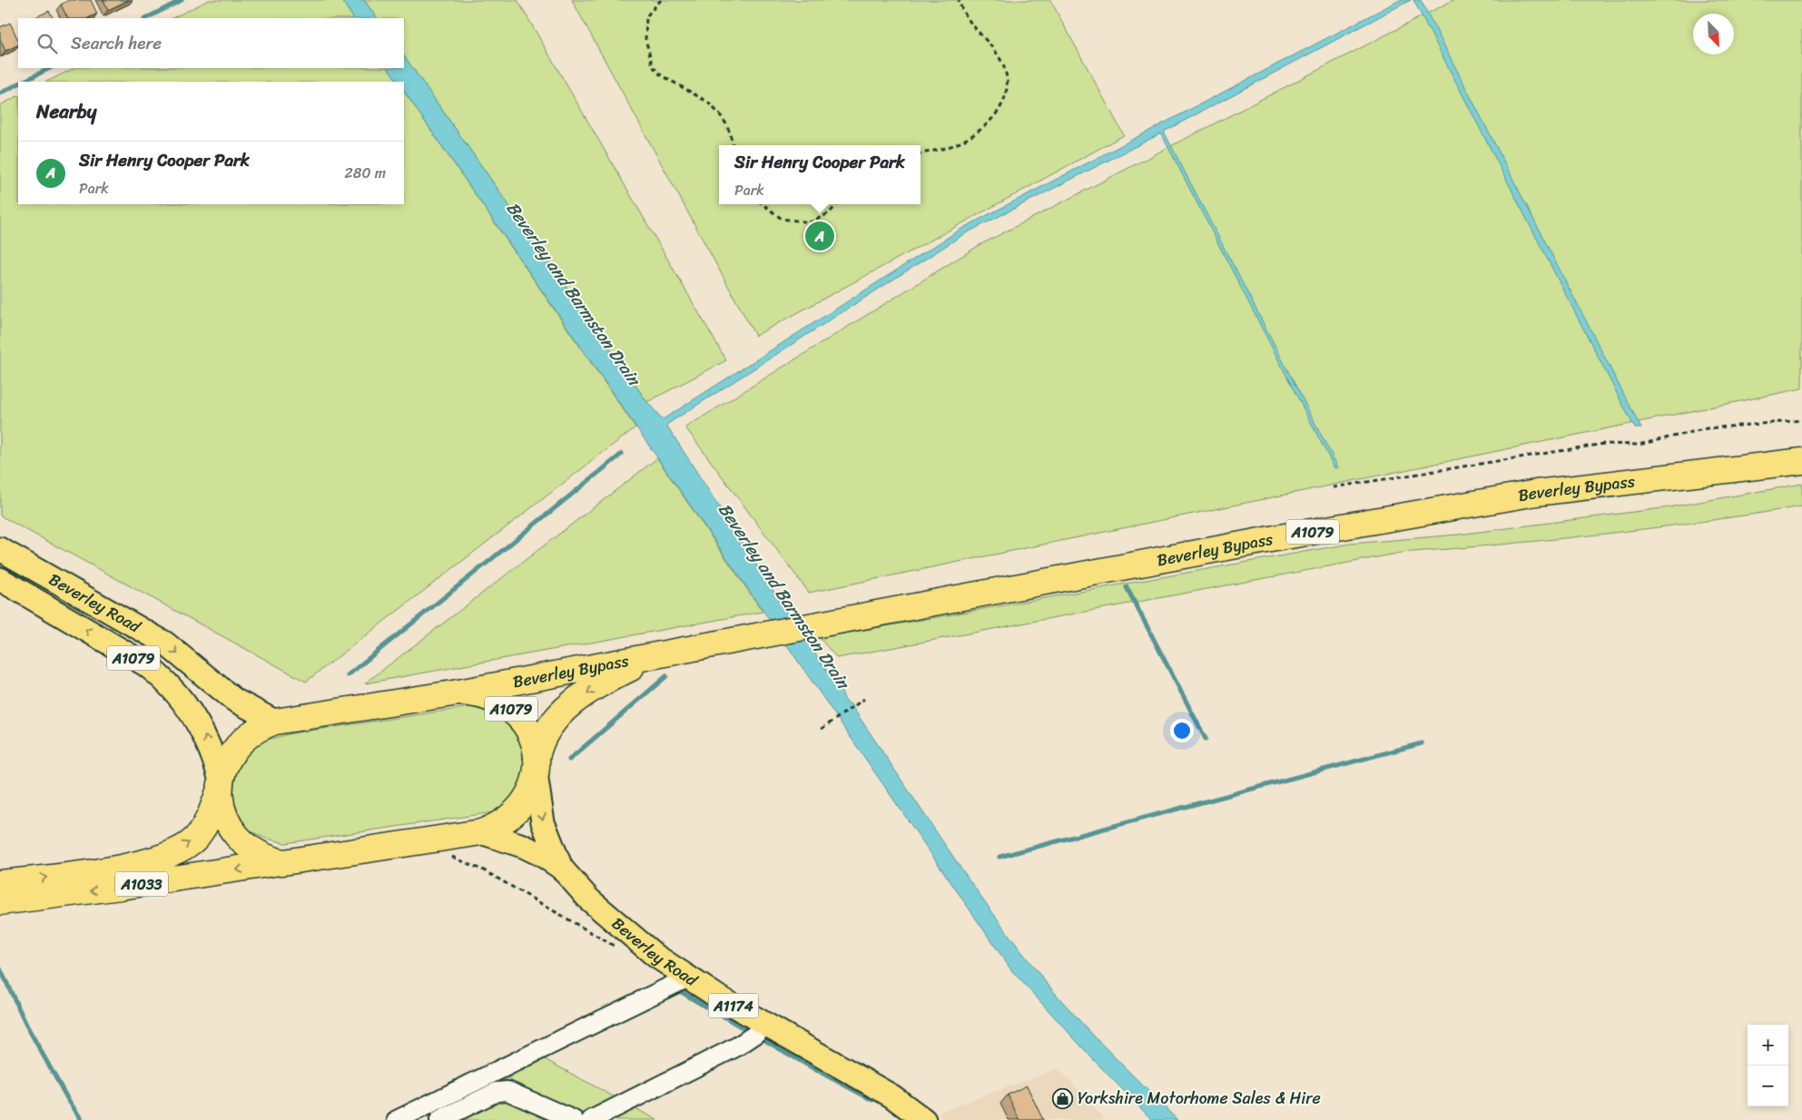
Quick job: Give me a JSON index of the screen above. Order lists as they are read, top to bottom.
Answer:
{
  "streets": {
    "highway": ["Beverley Bypass", "A1079", "A1033"],
    "main road": ["Beverley Road", "A1174"]
  },
  "crossings": [
    ["Beverley Bypass", "A1079"],
    ["Beverley Bypass", "Beverley Road"],
    ["A1079", "Beverley Road"],
    ["A1079", "A1033"],
    ["Beverley Road", "A1033"]
  ],
  "water": ["Beverley and Barmston Drain"],
  "places": {
    "shop": ["Yorkshire Motorhome Sales & Hire"]
  },
  "north": "bottom right",
  "page": {
    "search": "Search here",
    "heading": "Nearby",
    "list": [
      {
        "mark": "A",
        "name": "Sir Henry Cooper Park",
        "note": "Park",
        "value": "280 m"
      }
    ],
    "popup": ["Sir Henry Cooper Park", "Park"],
    "pins": "A",
    "map_buttons": ["+", "−"]
  }
}
